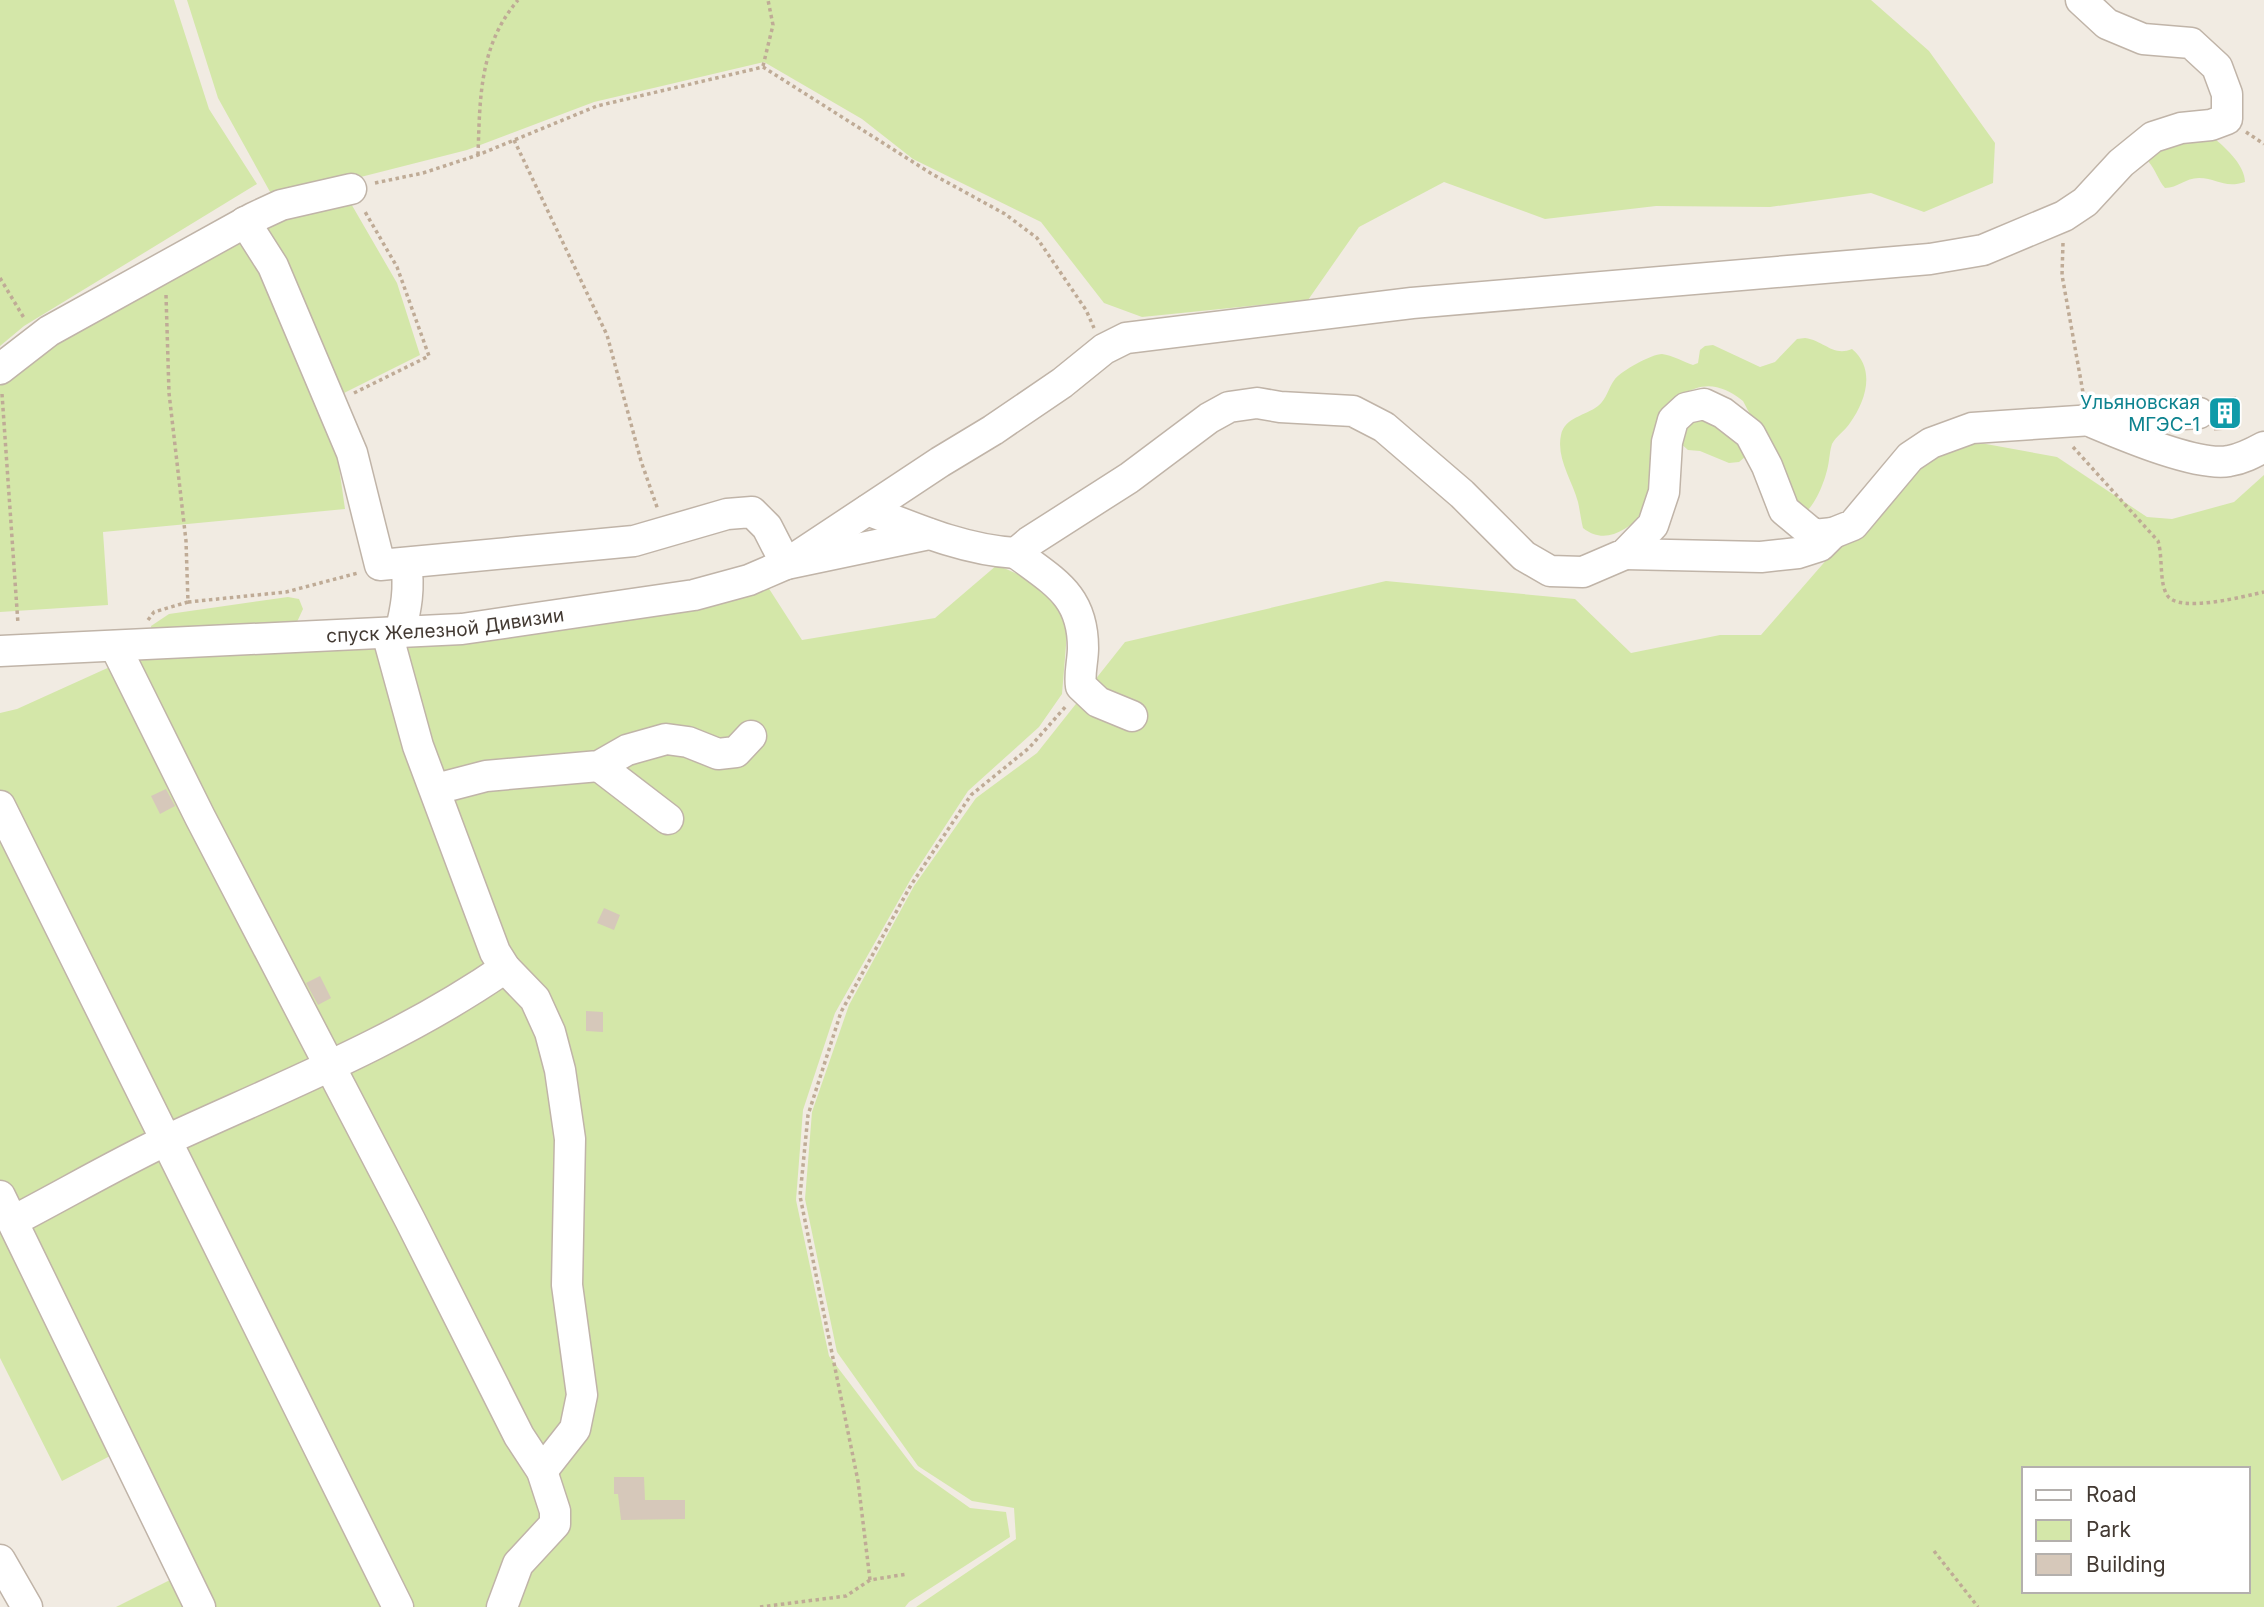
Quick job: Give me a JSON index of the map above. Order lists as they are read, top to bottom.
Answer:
{
  "streets": {
    "street": ["спуск Железной Дивизии"]
  },
  "places": {
    "building": ["Ульяновская МГЭС-1"]
  },
  "legend": ["Road", "Park", "Building"]
}
